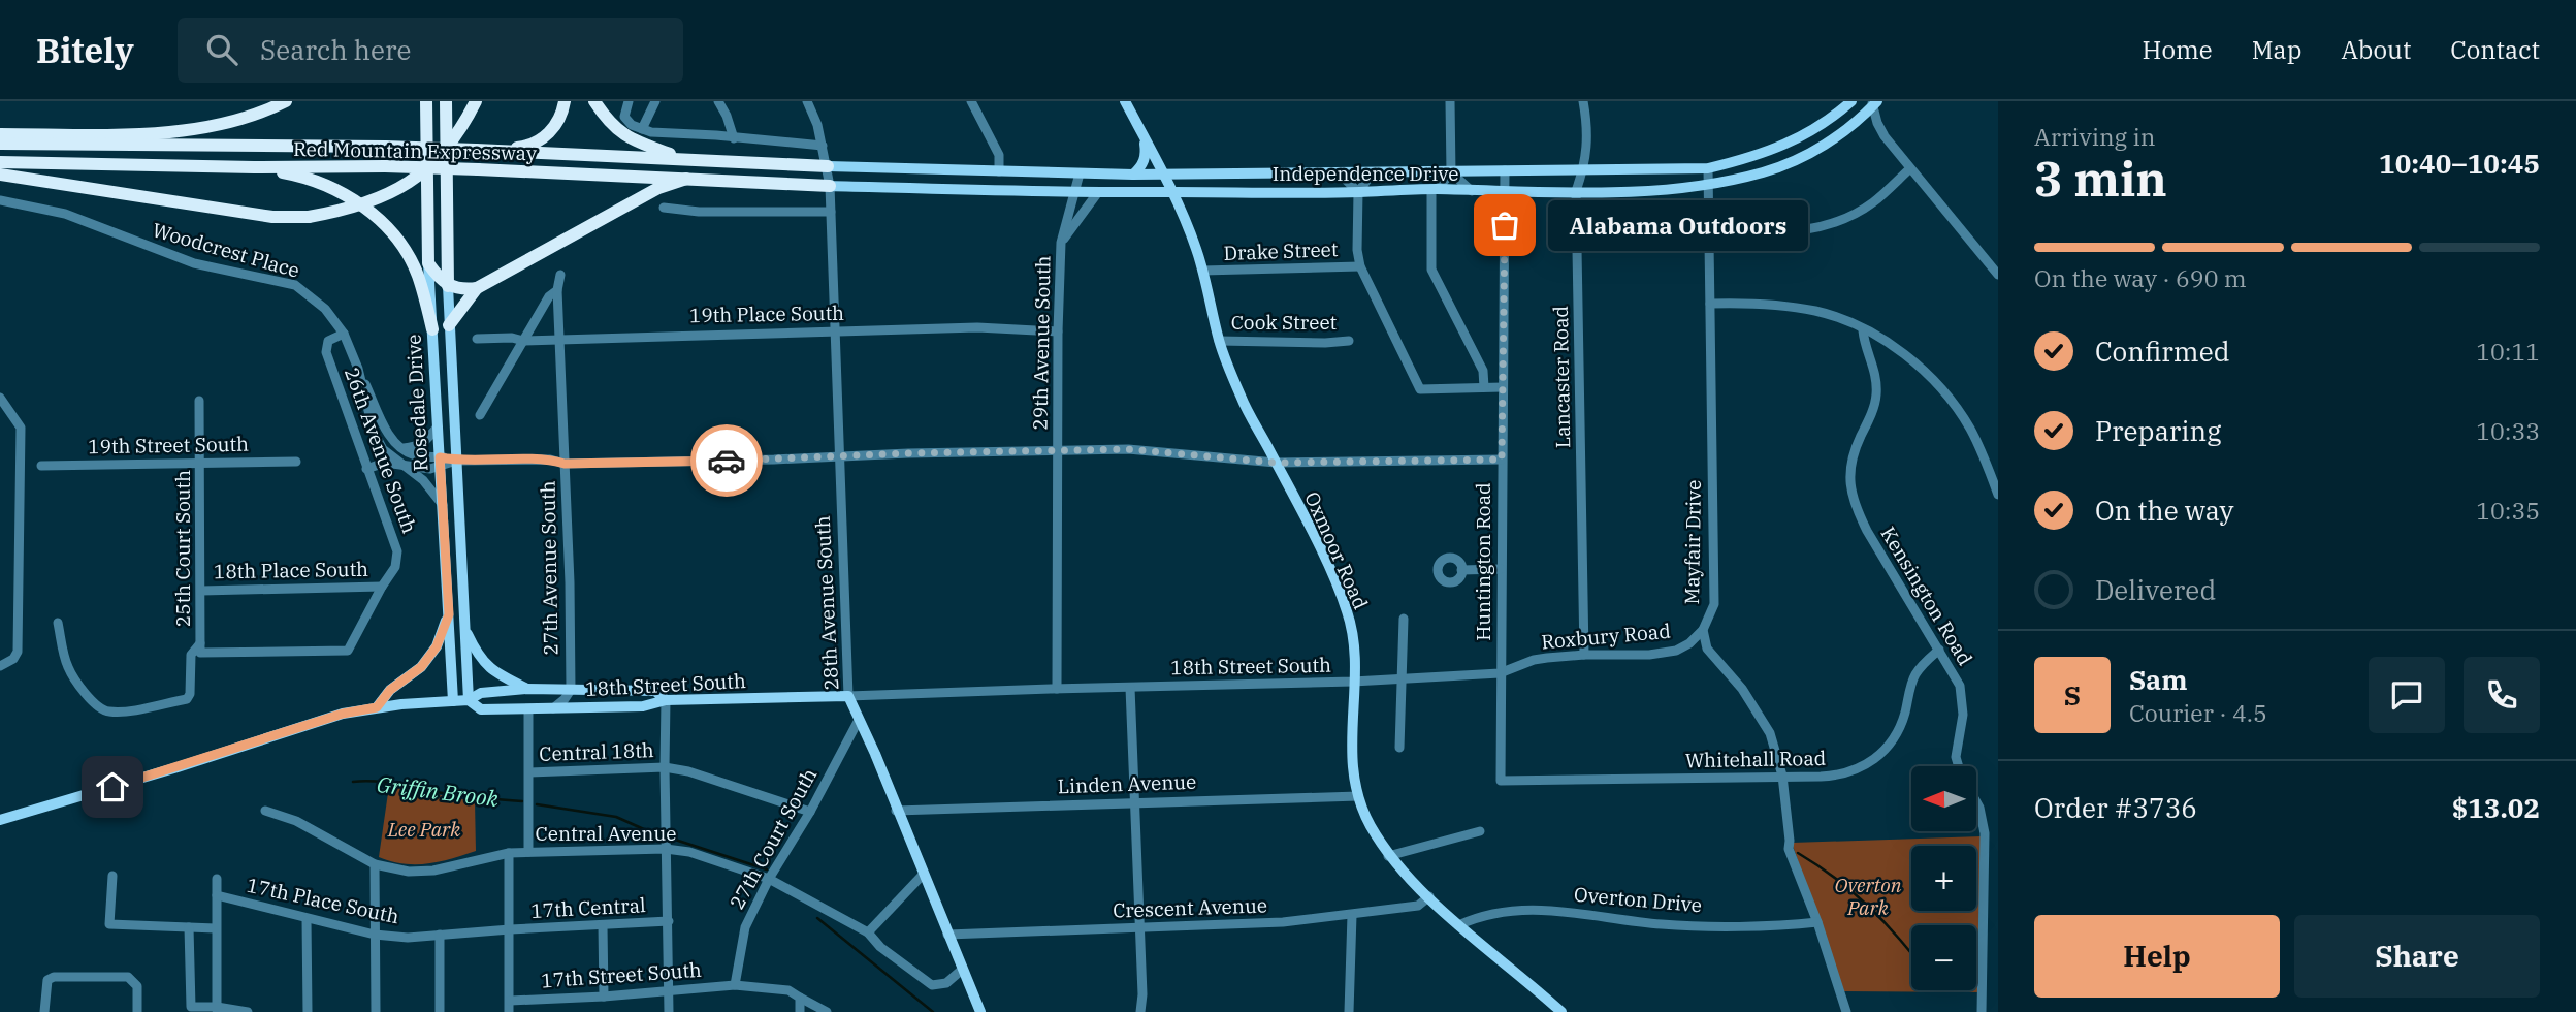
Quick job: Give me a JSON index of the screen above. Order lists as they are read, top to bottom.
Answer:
{
  "streets": {
    "highway": ["Red Mountain Expressway", "Rosedale Drive"],
    "main road": [
      "Independence Drive",
      "Oxmoor Road",
      "28th Avenue South",
      "18th Street South"
    ],
    "street": [
      "Woodcrest Place",
      "Drake Street",
      "19th Place South",
      "Cook Street",
      "29th Avenue South",
      "Lancaster Road",
      "19th Street South",
      "26th Avenue South",
      "Mayfair Drive",
      "25th Court South",
      "Huntington Road",
      "27th Avenue South",
      "18th Place South",
      "Kensington Road",
      "Roxbury Road",
      "Central 18th",
      "Whitehall Road",
      "Linden Avenue",
      "Central Avenue",
      "27th Court South",
      "Overton Drive",
      "17th Place South",
      "17th Central",
      "Crescent Avenue",
      "17th Street South"
    ]
  },
  "crossings": [
    ["Red Mountain Expressway", "Independence Drive"],
    ["Red Mountain Expressway", "28th Avenue South"],
    ["Independence Drive", "29th Avenue South"],
    ["Independence Drive", "Lancaster Road"],
    ["Independence Drive", "Mayfair Drive"],
    ["Independence Drive", "Oxmoor Road"],
    ["Independence Drive", "Huntington Road"],
    ["Independence Drive", "28th Avenue South"],
    ["Woodcrest Place", "26th Avenue South"],
    ["Drake Street", "Oxmoor Road"],
    ["19th Place South", "29th Avenue South"],
    ["19th Place South", "27th Avenue South"],
    ["19th Place South", "28th Avenue South"],
    ["Cook Street", "Oxmoor Road"],
    ["29th Avenue South", "18th Street South"],
    ["Lancaster Road", "Roxbury Road"],
    ["Rosedale Drive", "18th Street South"],
    ["19th Street South", "25th Court South"],
    ["26th Avenue South", "25th Court South"],
    ["26th Avenue South", "18th Place South"],
    ["Mayfair Drive", "Roxbury Road"],
    ["Mayfair Drive", "Whitehall Road"],
    ["Mayfair Drive", "Overton Drive"],
    ["25th Court South", "18th Place South"],
    ["Oxmoor Road", "Roxbury Road"],
    ["Oxmoor Road", "18th Street South"],
    ["Oxmoor Road", "Linden Avenue"],
    ["Oxmoor Road", "Overton Drive"],
    ["Oxmoor Road", "Crescent Avenue"],
    ["Huntington Road", "Roxbury Road"],
    ["Huntington Road", "Whitehall Road"],
    ["Kensington Road", "Whitehall Road"],
    ["28th Avenue South", "18th Street South"],
    ["28th Avenue South", "Linden Avenue"],
    ["28th Avenue South", "Central Avenue"],
    ["28th Avenue South", "27th Court South"],
    ["28th Avenue South", "Crescent Avenue"],
    ["Roxbury Road", "18th Street South"],
    ["Central 18th", "27th Court South"],
    ["Central Avenue", "27th Court South"],
    ["27th Court South", "17th Street South"],
    ["17th Place South", "17th Central"]
  ],
  "water": ["Griffin Brook"],
  "parks": ["Lee Park", "Overton Park"],
  "places": ["Alabama Outdoors"],
  "north": "left",
  "page": {
    "header": "Bitely",
    "search": "Search here",
    "nav": [
      "Home",
      "Map",
      "About",
      "Contact"
    ],
    "heading": ["3 min", "Arriving in", "10:40–10:45"],
    "panel": [
      "Sam",
      "Courier · 4.5",
      "Order #3736",
      "$13.02"
    ],
    "bubble": "Alabama Outdoors",
    "bar": "On the way · 690 m",
    "list": [
      ["Confirmed", "10:11"],
      ["Preparing", "10:33"],
      ["On the way", "10:35"],
      "Delivered"
    ],
    "round": "S",
    "map_buttons": ["+", "−"],
    "buttons": ["Help", "Share"]
  }
}
